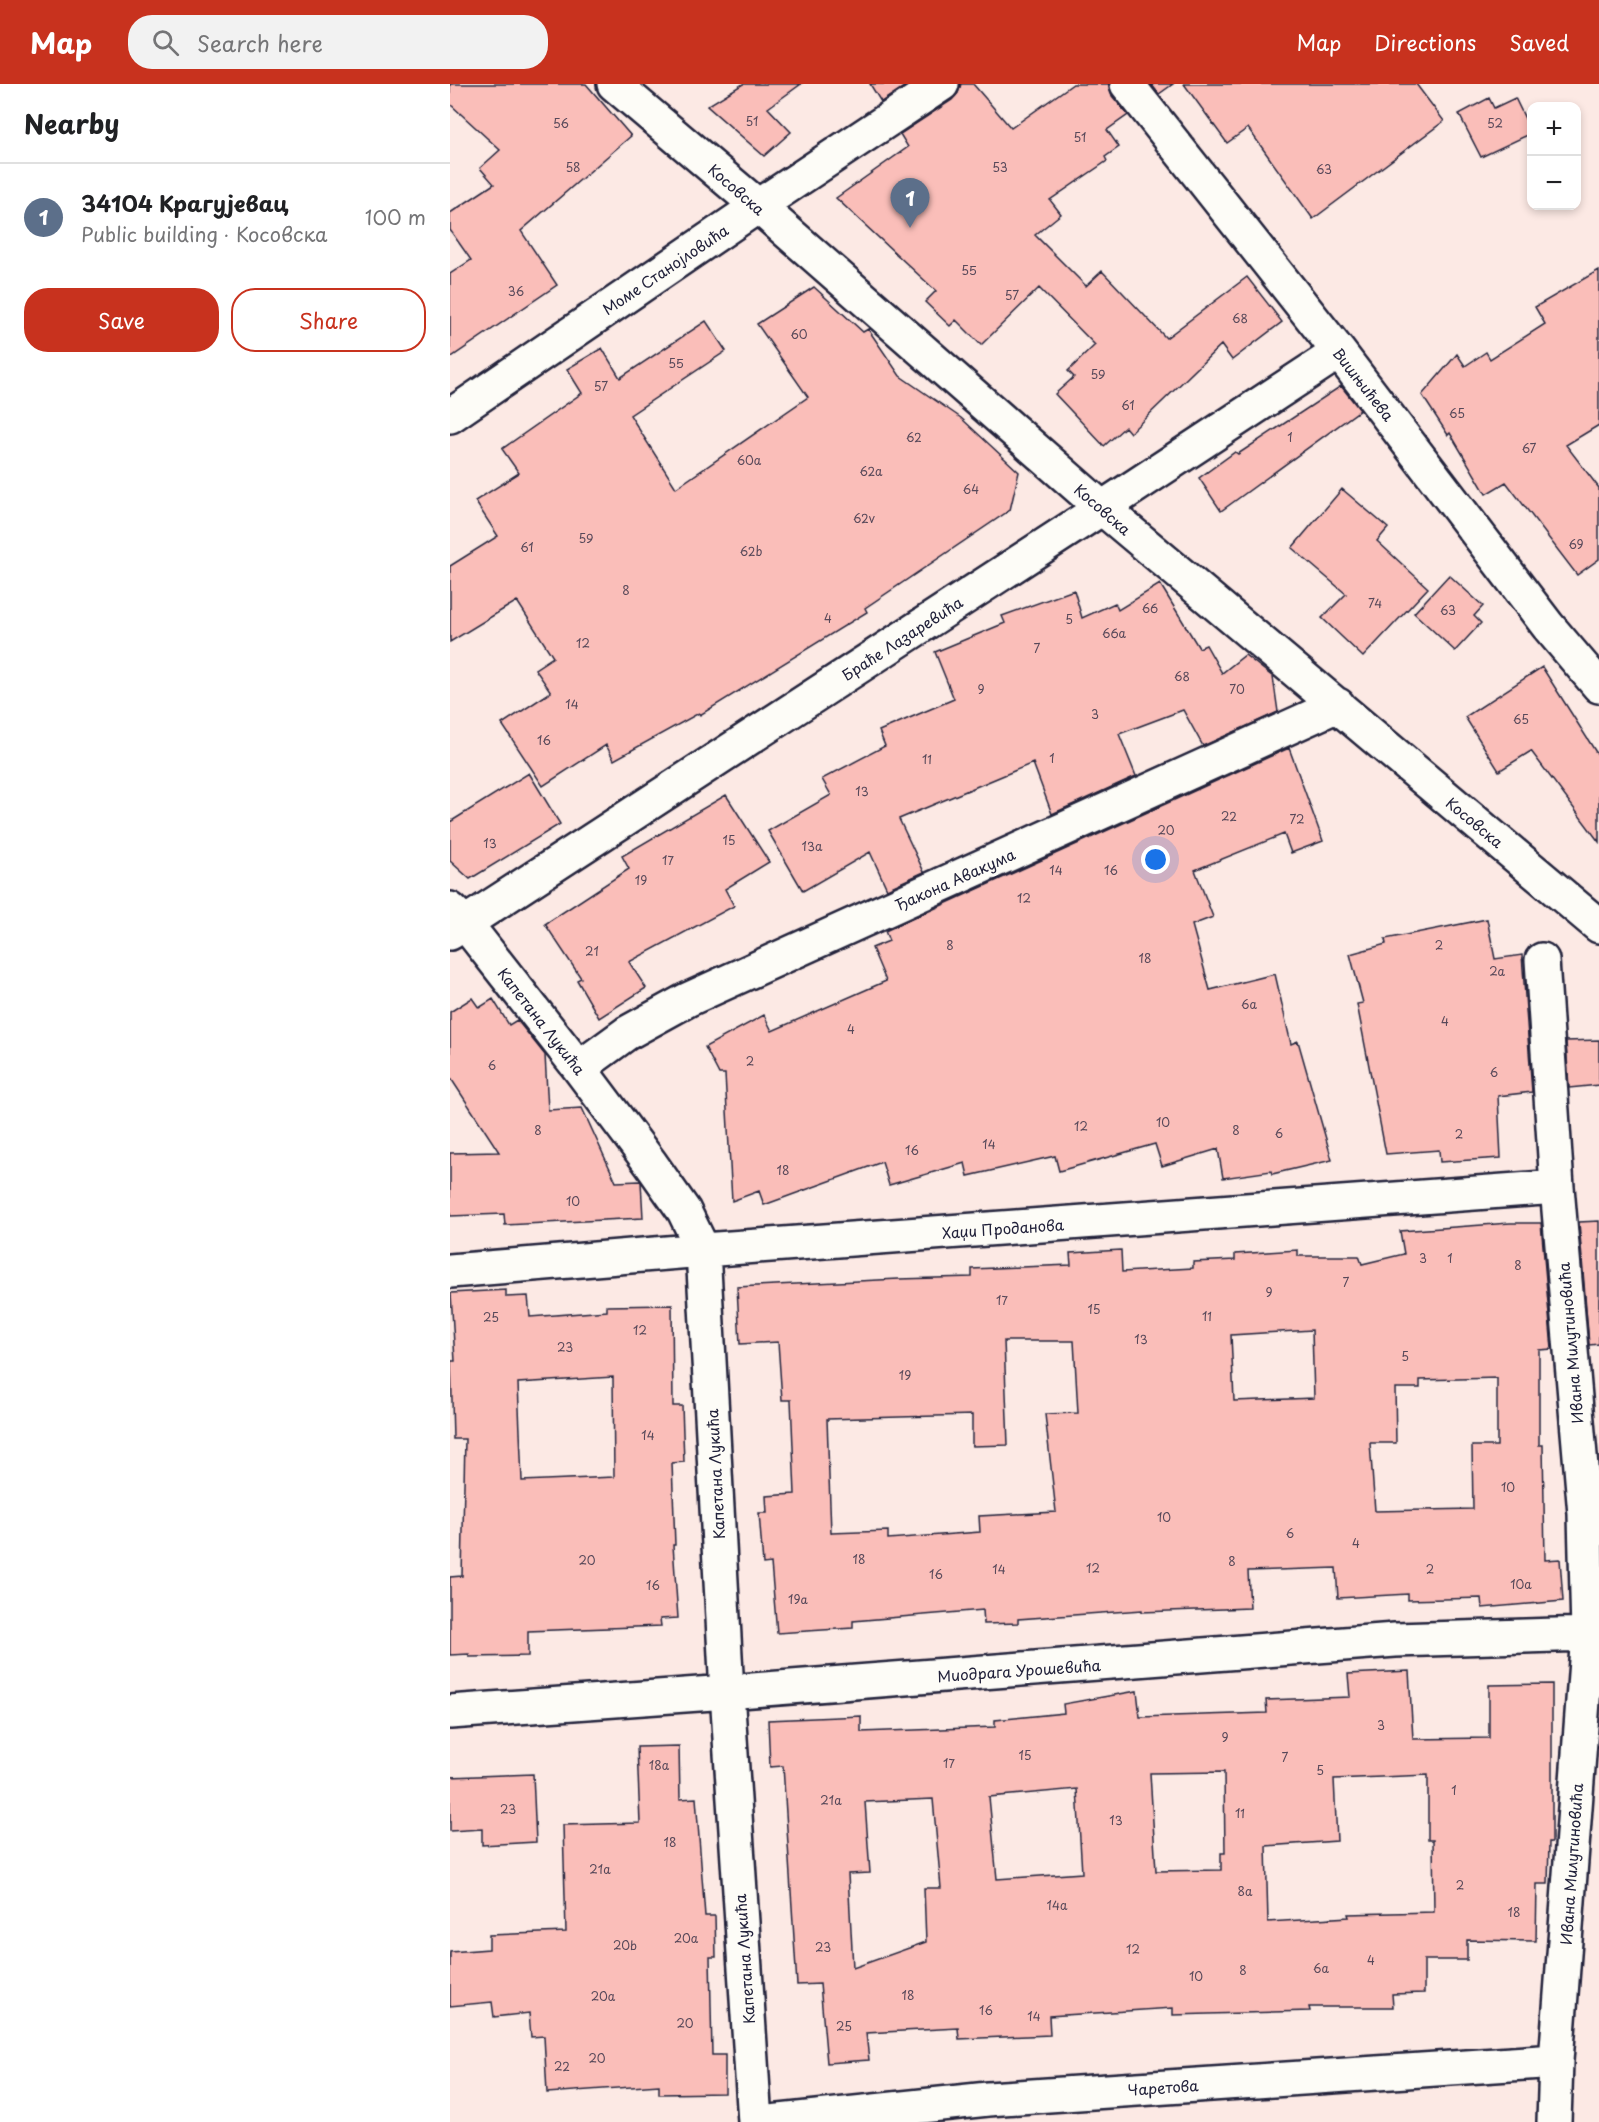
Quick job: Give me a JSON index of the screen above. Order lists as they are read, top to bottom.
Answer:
{
  "streets": {
    "street": [
      "Косовска",
      "Моме Станојловића",
      "Вишњићева",
      "Браће Лазаревића",
      "Ђакона Авакума",
      "Капетана Лукића",
      "Хаџи Проданова",
      "Ивана Милутиновића",
      "Миодрага Урошевића",
      "Чаретова"
    ]
  },
  "crossings": [
    ["Косовска", "Моме Станојловића"],
    ["Косовска", "Браће Лазаревића"],
    ["Косовска", "Ђакона Авакума"],
    ["Вишњићева", "Браће Лазаревића"],
    ["Браће Лазаревића", "Капетана Лукића"],
    ["Ђакона Авакума", "Капетана Лукића"],
    ["Капетана Лукића", "Хаџи Проданова"],
    ["Капетана Лукића", "Миодрага Урошевића"],
    ["Хаџи Проданова", "Ивана Милутиновића"],
    ["Ивана Милутиновића", "Миодрага Урошевића"],
    ["Ивана Милутиновића", "Чаретова"]
  ],
  "house_numbers": [
    "51",
    "56",
    "52",
    "51",
    "58",
    "53",
    "63",
    "55",
    "36",
    "57",
    "68",
    "60",
    "55",
    "59",
    "57",
    "61",
    "65",
    "62",
    "1",
    "67",
    "60a",
    "62a",
    "64",
    "62v",
    "59",
    "69",
    "61",
    "62b",
    "8",
    "74",
    "66",
    "63",
    "4",
    "5",
    "66a",
    "12",
    "7",
    "68",
    "9",
    "70",
    "14",
    "3",
    "65",
    "16",
    "1",
    "11",
    "13",
    "22",
    "72",
    "20",
    "15",
    "13",
    "13a",
    "17",
    "14",
    "16",
    "19",
    "12",
    "8",
    "2",
    "21",
    "18",
    "2a",
    "6a",
    "4",
    "4",
    "2",
    "6",
    "6",
    "10",
    "12",
    "8",
    "8",
    "6",
    "2",
    "14",
    "16",
    "18",
    "10",
    "3",
    "1",
    "8",
    "7",
    "9",
    "17",
    "15",
    "11",
    "25",
    "12",
    "13",
    "23",
    "5",
    "19",
    "14",
    "10",
    "10",
    "6",
    "4",
    "18",
    "20",
    "8",
    "12",
    "14",
    "2",
    "16",
    "10a",
    "16",
    "19a",
    "3",
    "9",
    "15",
    "7",
    "17",
    "18a",
    "5",
    "1",
    "21a",
    "23",
    "11",
    "13",
    "18",
    "21a",
    "2",
    "8a",
    "14a",
    "18",
    "20a",
    "20b",
    "23",
    "12",
    "4",
    "6a",
    "8",
    "10",
    "18",
    "20a",
    "16",
    "14",
    "20",
    "25",
    "20",
    "22"
  ],
  "page": {
    "header": "Map",
    "search": "Search here",
    "nav": ["Map", "Directions", "Saved"],
    "heading": "Nearby",
    "map_buttons": ["+", "−"],
    "list": [
      {
        "mark": "1",
        "name": "34104 Крагујевац",
        "note": "Public building · Косовска",
        "value": "100 m"
      }
    ],
    "pins": "1",
    "buttons": ["Save", "Share"]
  }
}
